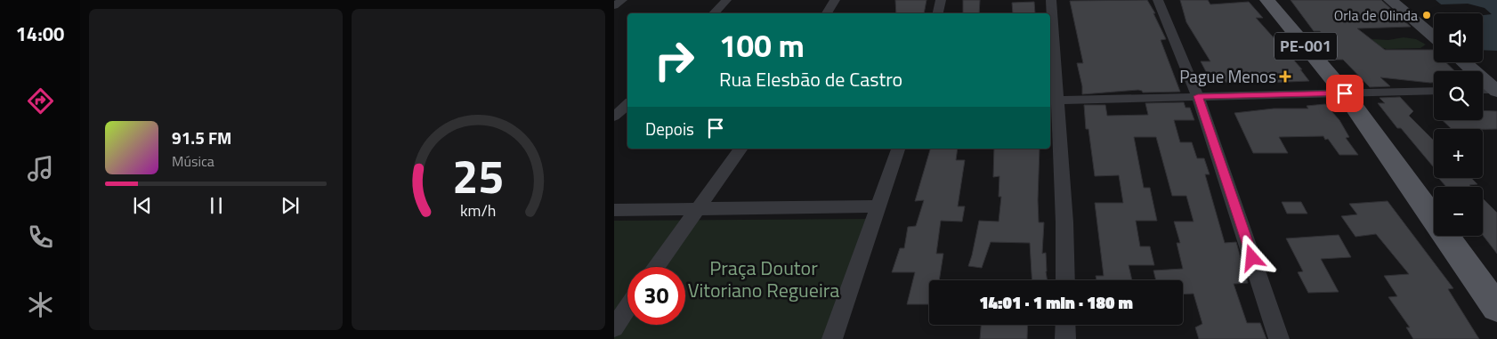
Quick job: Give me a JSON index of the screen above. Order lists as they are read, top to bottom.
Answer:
{
  "streets": {
    "main road": ["PE-001"]
  },
  "parks": ["Praça Doutor Vitoriano Regueira"],
  "places": {
    "other": ["Orla de Olinda"],
    "health": ["Pague Menos"]
  },
  "page": {
    "tabs": "14:00",
    "map_buttons": ["+", "−"],
    "turn": ["100 m", "Rua Elesbão de Castro"],
    "then": "Depois",
    "song": ["91.5 FM", "Música"],
    "limit": "30",
    "trip": "14:01 · 1 min · 180 m",
    "gauge": ["25", "km/h"]
  }
}
